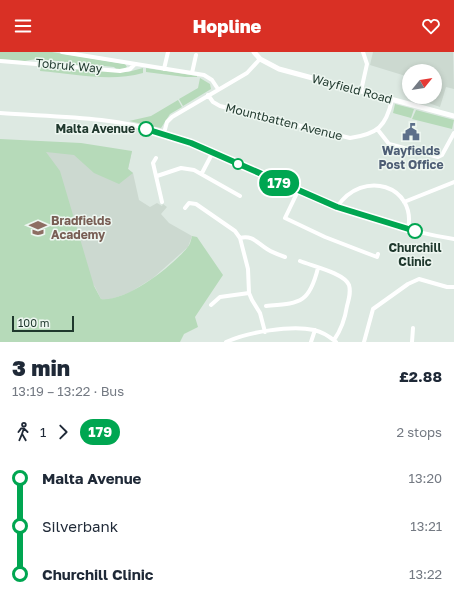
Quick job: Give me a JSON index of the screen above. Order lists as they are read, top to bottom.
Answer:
{
  "streets": {
    "street": ["Tobruk Way", "Wayfield Road", "Mountbatten Avenue"]
  },
  "places": {
    "other": ["Malta Avenue", "Churchill Clinic"],
    "public building": ["Wayfields Post Office"],
    "school or university": ["Bradfields Academy"]
  },
  "lines": ["bus line 179"],
  "scale_bar": "100 m",
  "north": "top right",
  "page": {
    "header": "Hopline",
    "on_map": "179",
    "scale": "100 m",
    "heading": ["3 min", "13:19 – 13:22 · Bus", "£2.88"],
    "legs": ["1", "179", "2 stops"],
    "list": [
      {
        "name": "Malta Avenue",
        "value": "13:20"
      },
      {
        "name": "Silverbank",
        "value": "13:21"
      },
      {
        "name": "Churchill Clinic",
        "value": "13:22"
      }
    ]
  }
}
